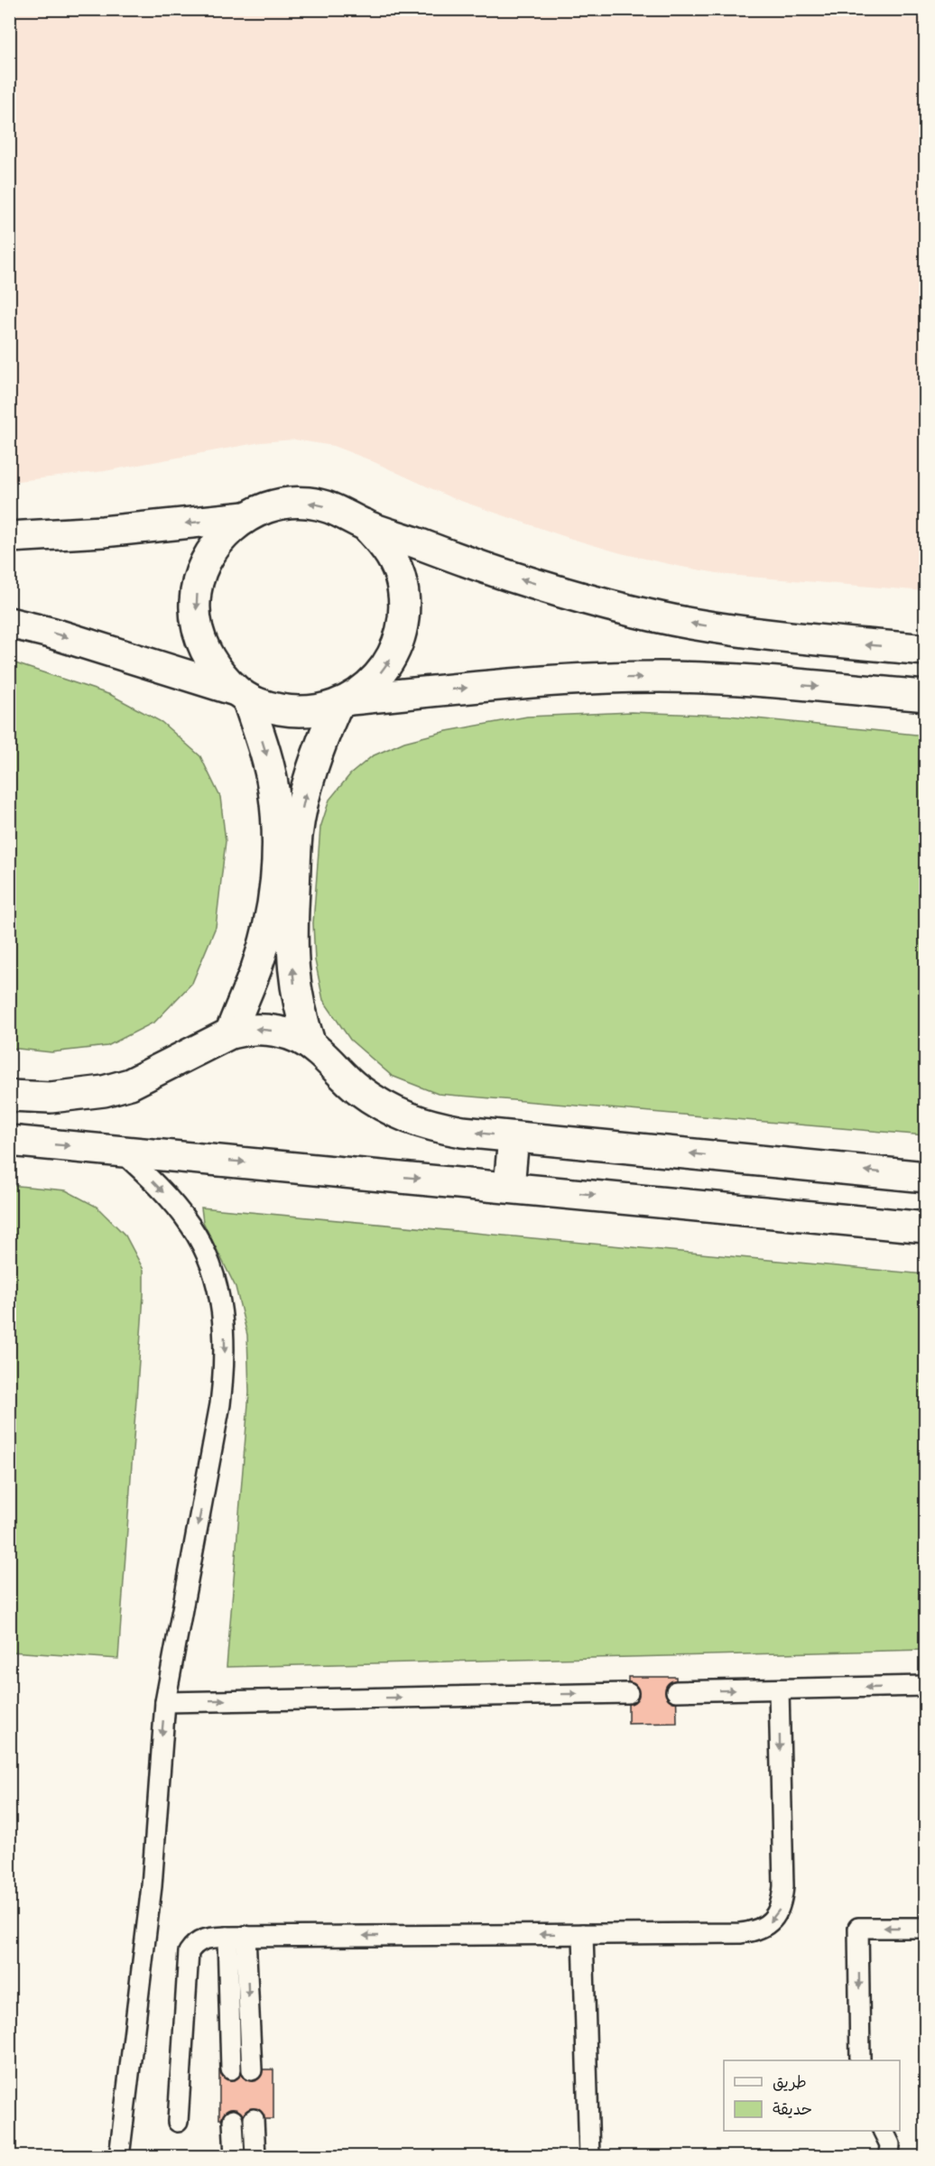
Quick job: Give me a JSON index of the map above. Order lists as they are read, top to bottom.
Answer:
{
  "legend": ["طريق", "حديقة"]
}
